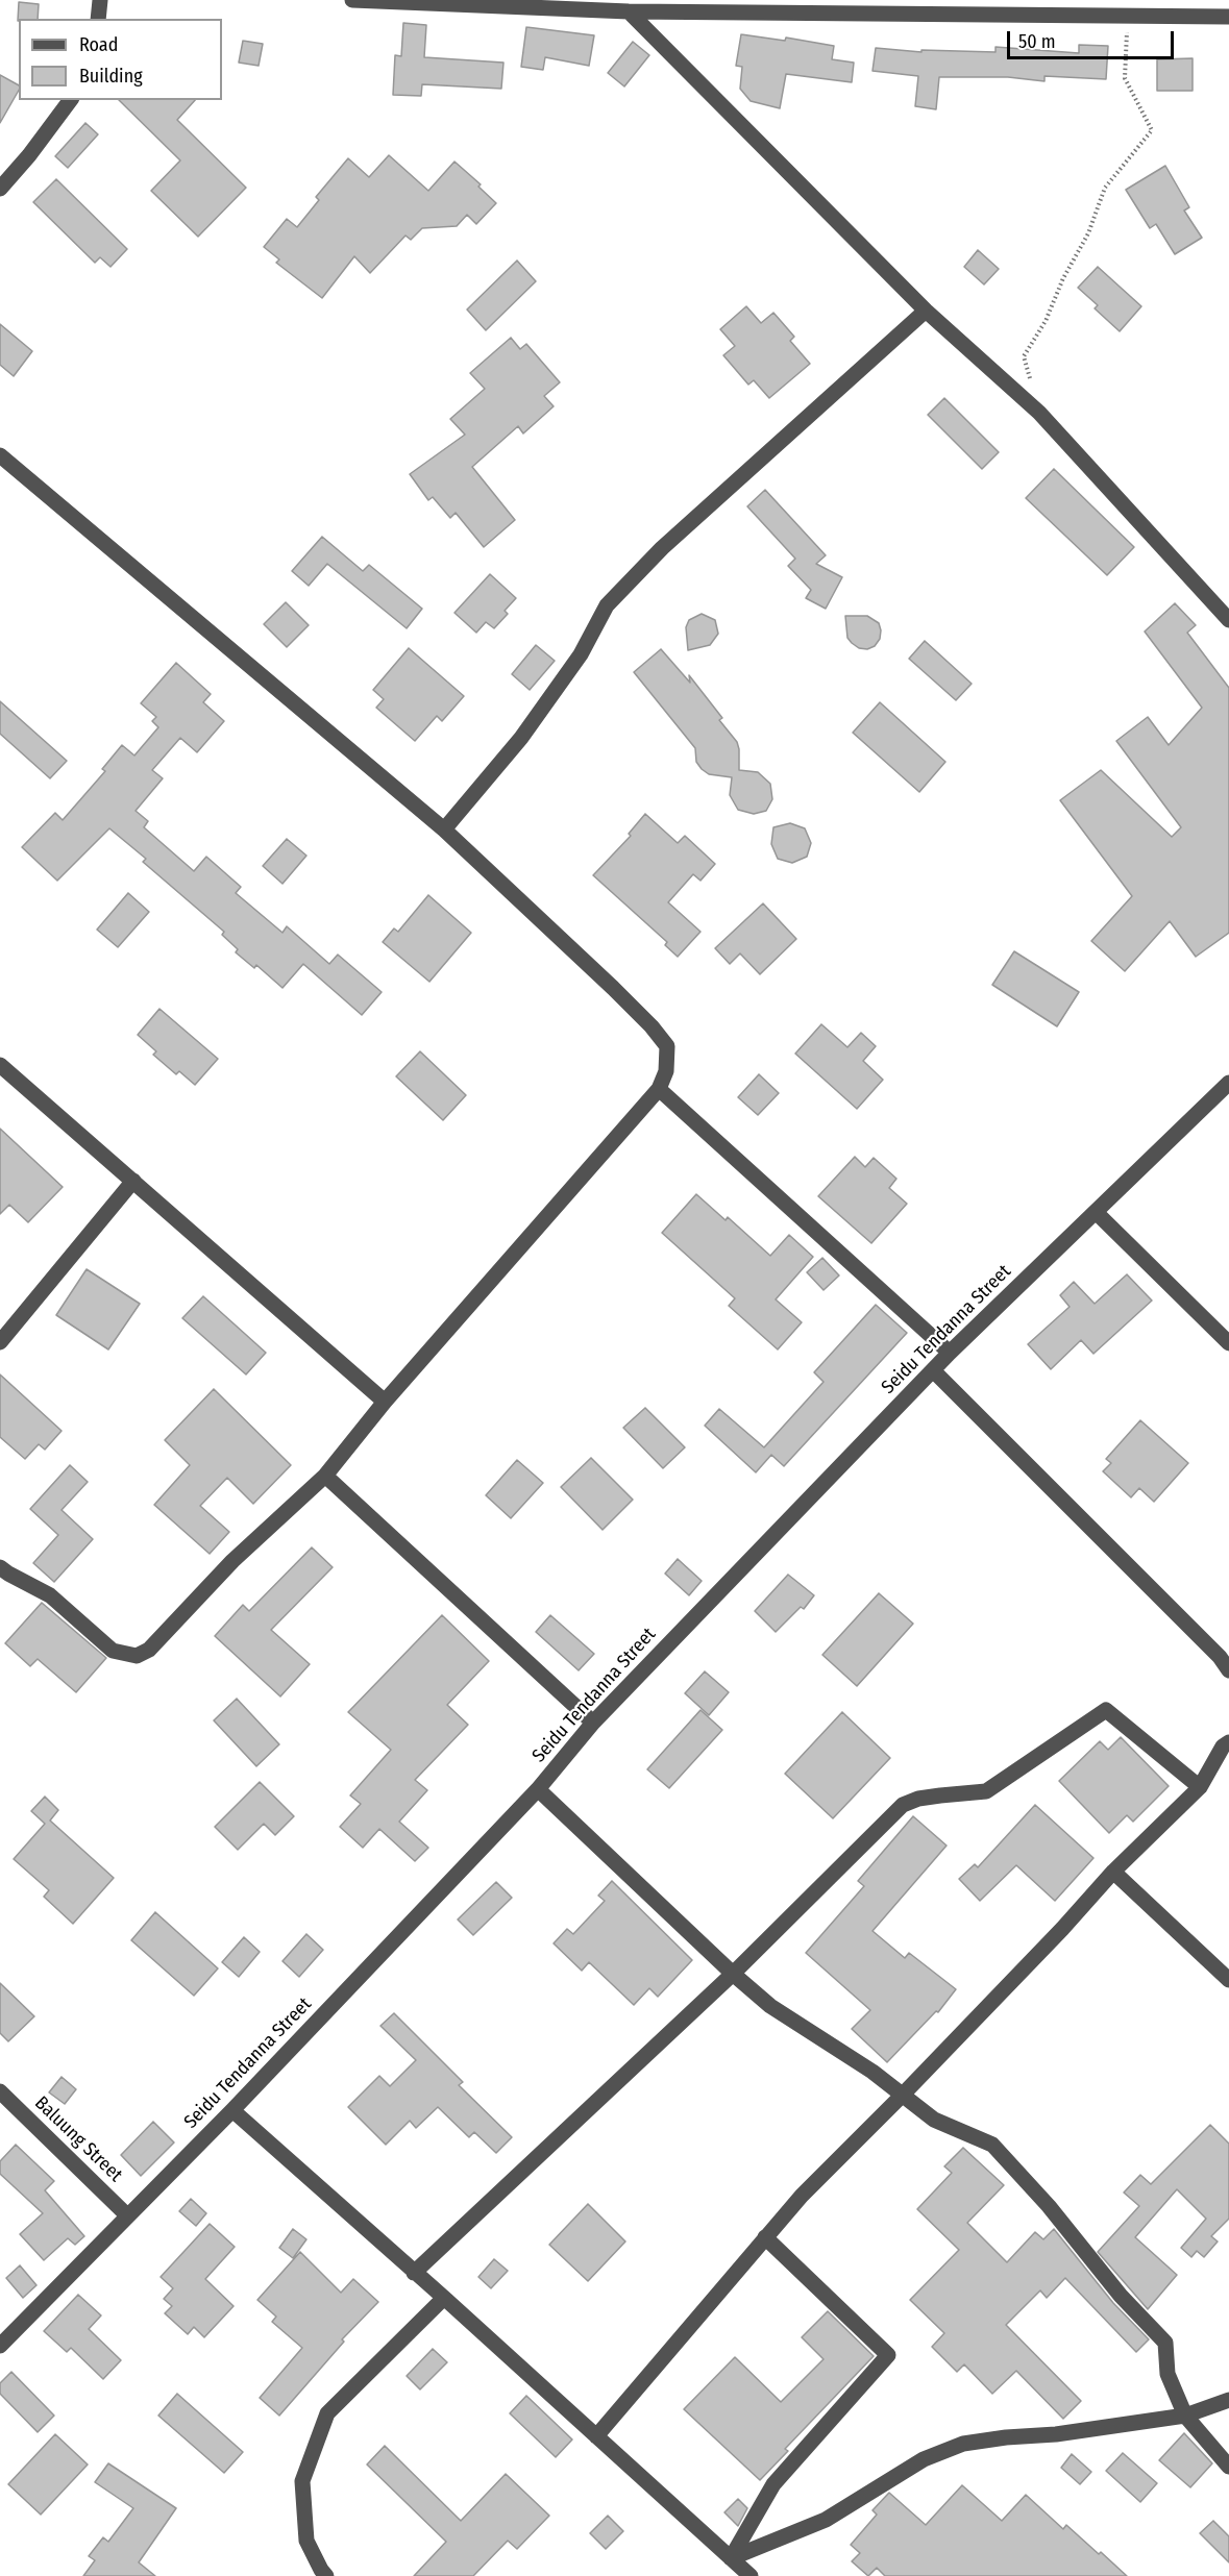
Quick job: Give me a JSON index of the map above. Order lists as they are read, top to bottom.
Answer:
{
  "streets": {
    "street": ["Seidu Tendanna Street", "Baluung Street"]
  },
  "crossings": [
    ["Seidu Tendanna Street", "Baluung Street"]
  ],
  "legend": ["Road", "Building"],
  "scale_bar": "50 m"
}
